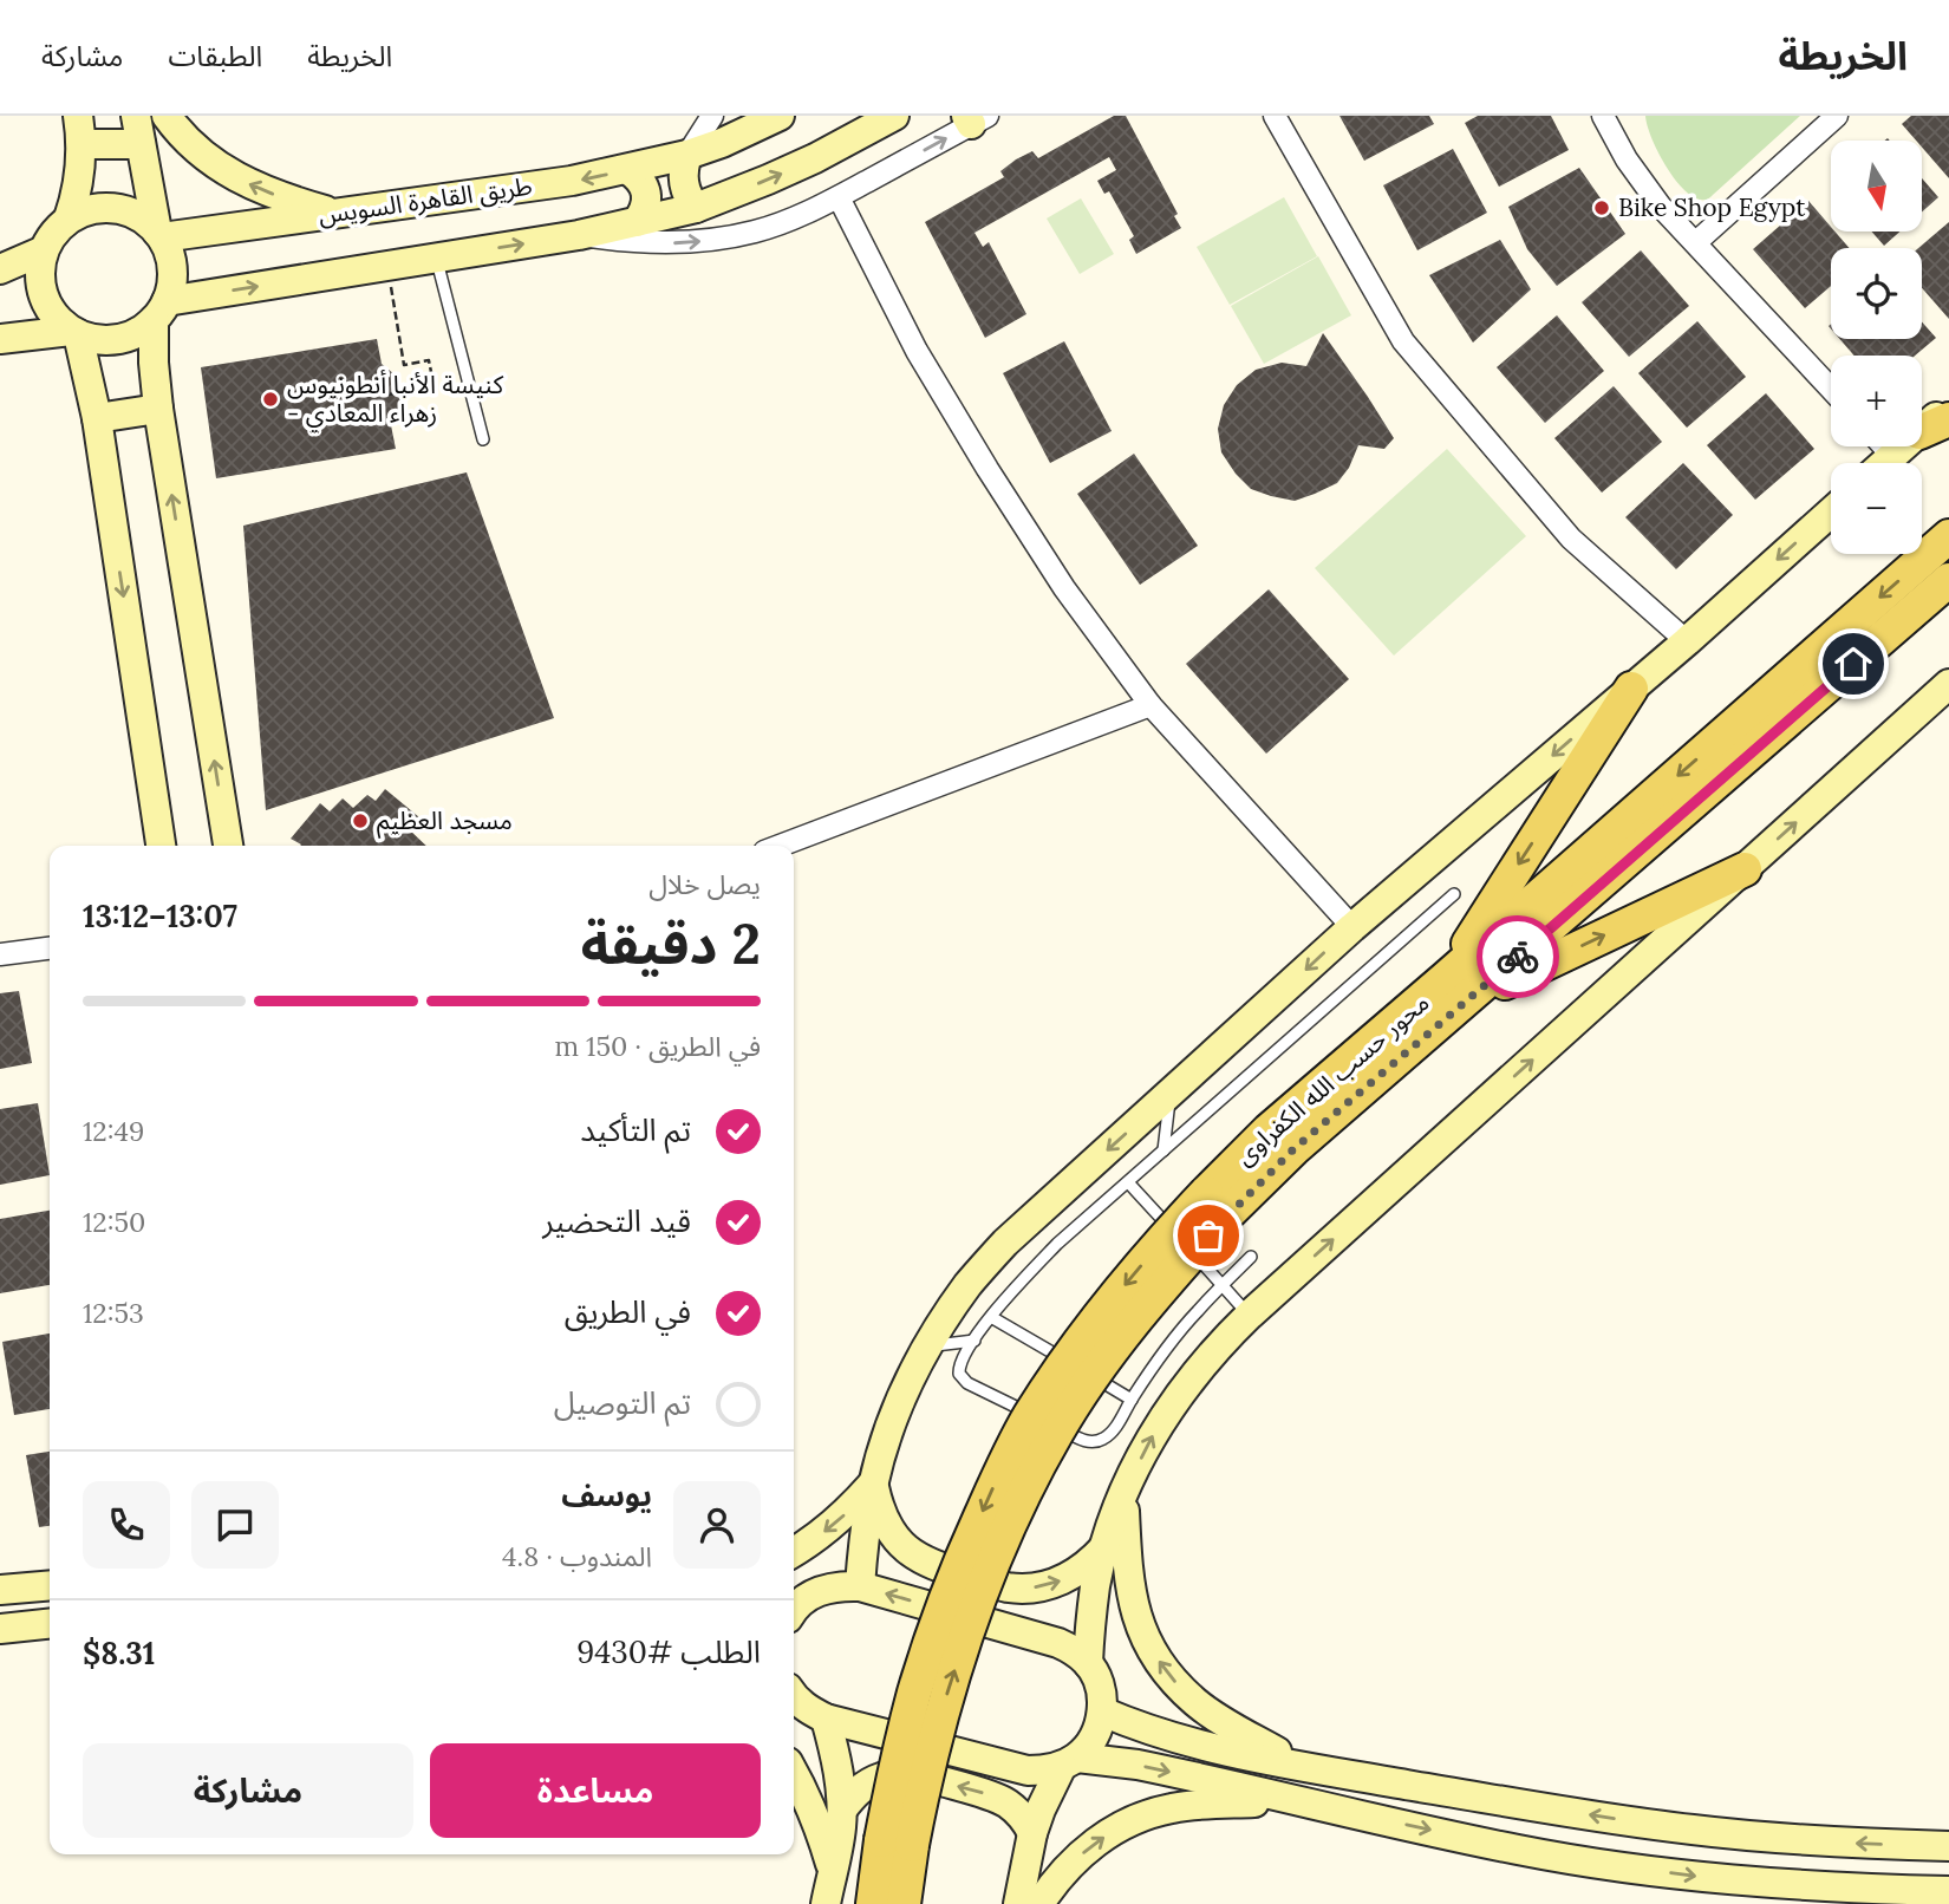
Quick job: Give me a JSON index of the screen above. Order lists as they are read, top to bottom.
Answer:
{
  "streets": {
    "main road": ["محور حسب الله الكفراوى"],
    "street": ["طريق القاهرة السويس"]
  },
  "places": ["Bike Shop Egypt", "كنيسة الأنبا أنطونيوس - زهراء المعادي", "مسجد العظيم"],
  "north": "bottom",
  "page": {
    "header": "الخريطة",
    "nav": ["الخريطة", "الطبقات", "مشاركة"],
    "map_buttons": ["+", "−"],
    "heading": ["2 دقيقة", "يصل خلال", "13:07–13:12"],
    "panel": [
      "يوسف",
      "المندوب · 4.8",
      "الطلب #9430",
      "$8.31"
    ],
    "bar": "في الطريق · 150 m",
    "list": [
      ["تم التأكيد", "12:49"],
      ["قيد التحضير", "12:50"],
      ["في الطريق", "12:53"],
      "تم التوصيل"
    ],
    "buttons": ["مساعدة", "مشاركة"]
  }
}
